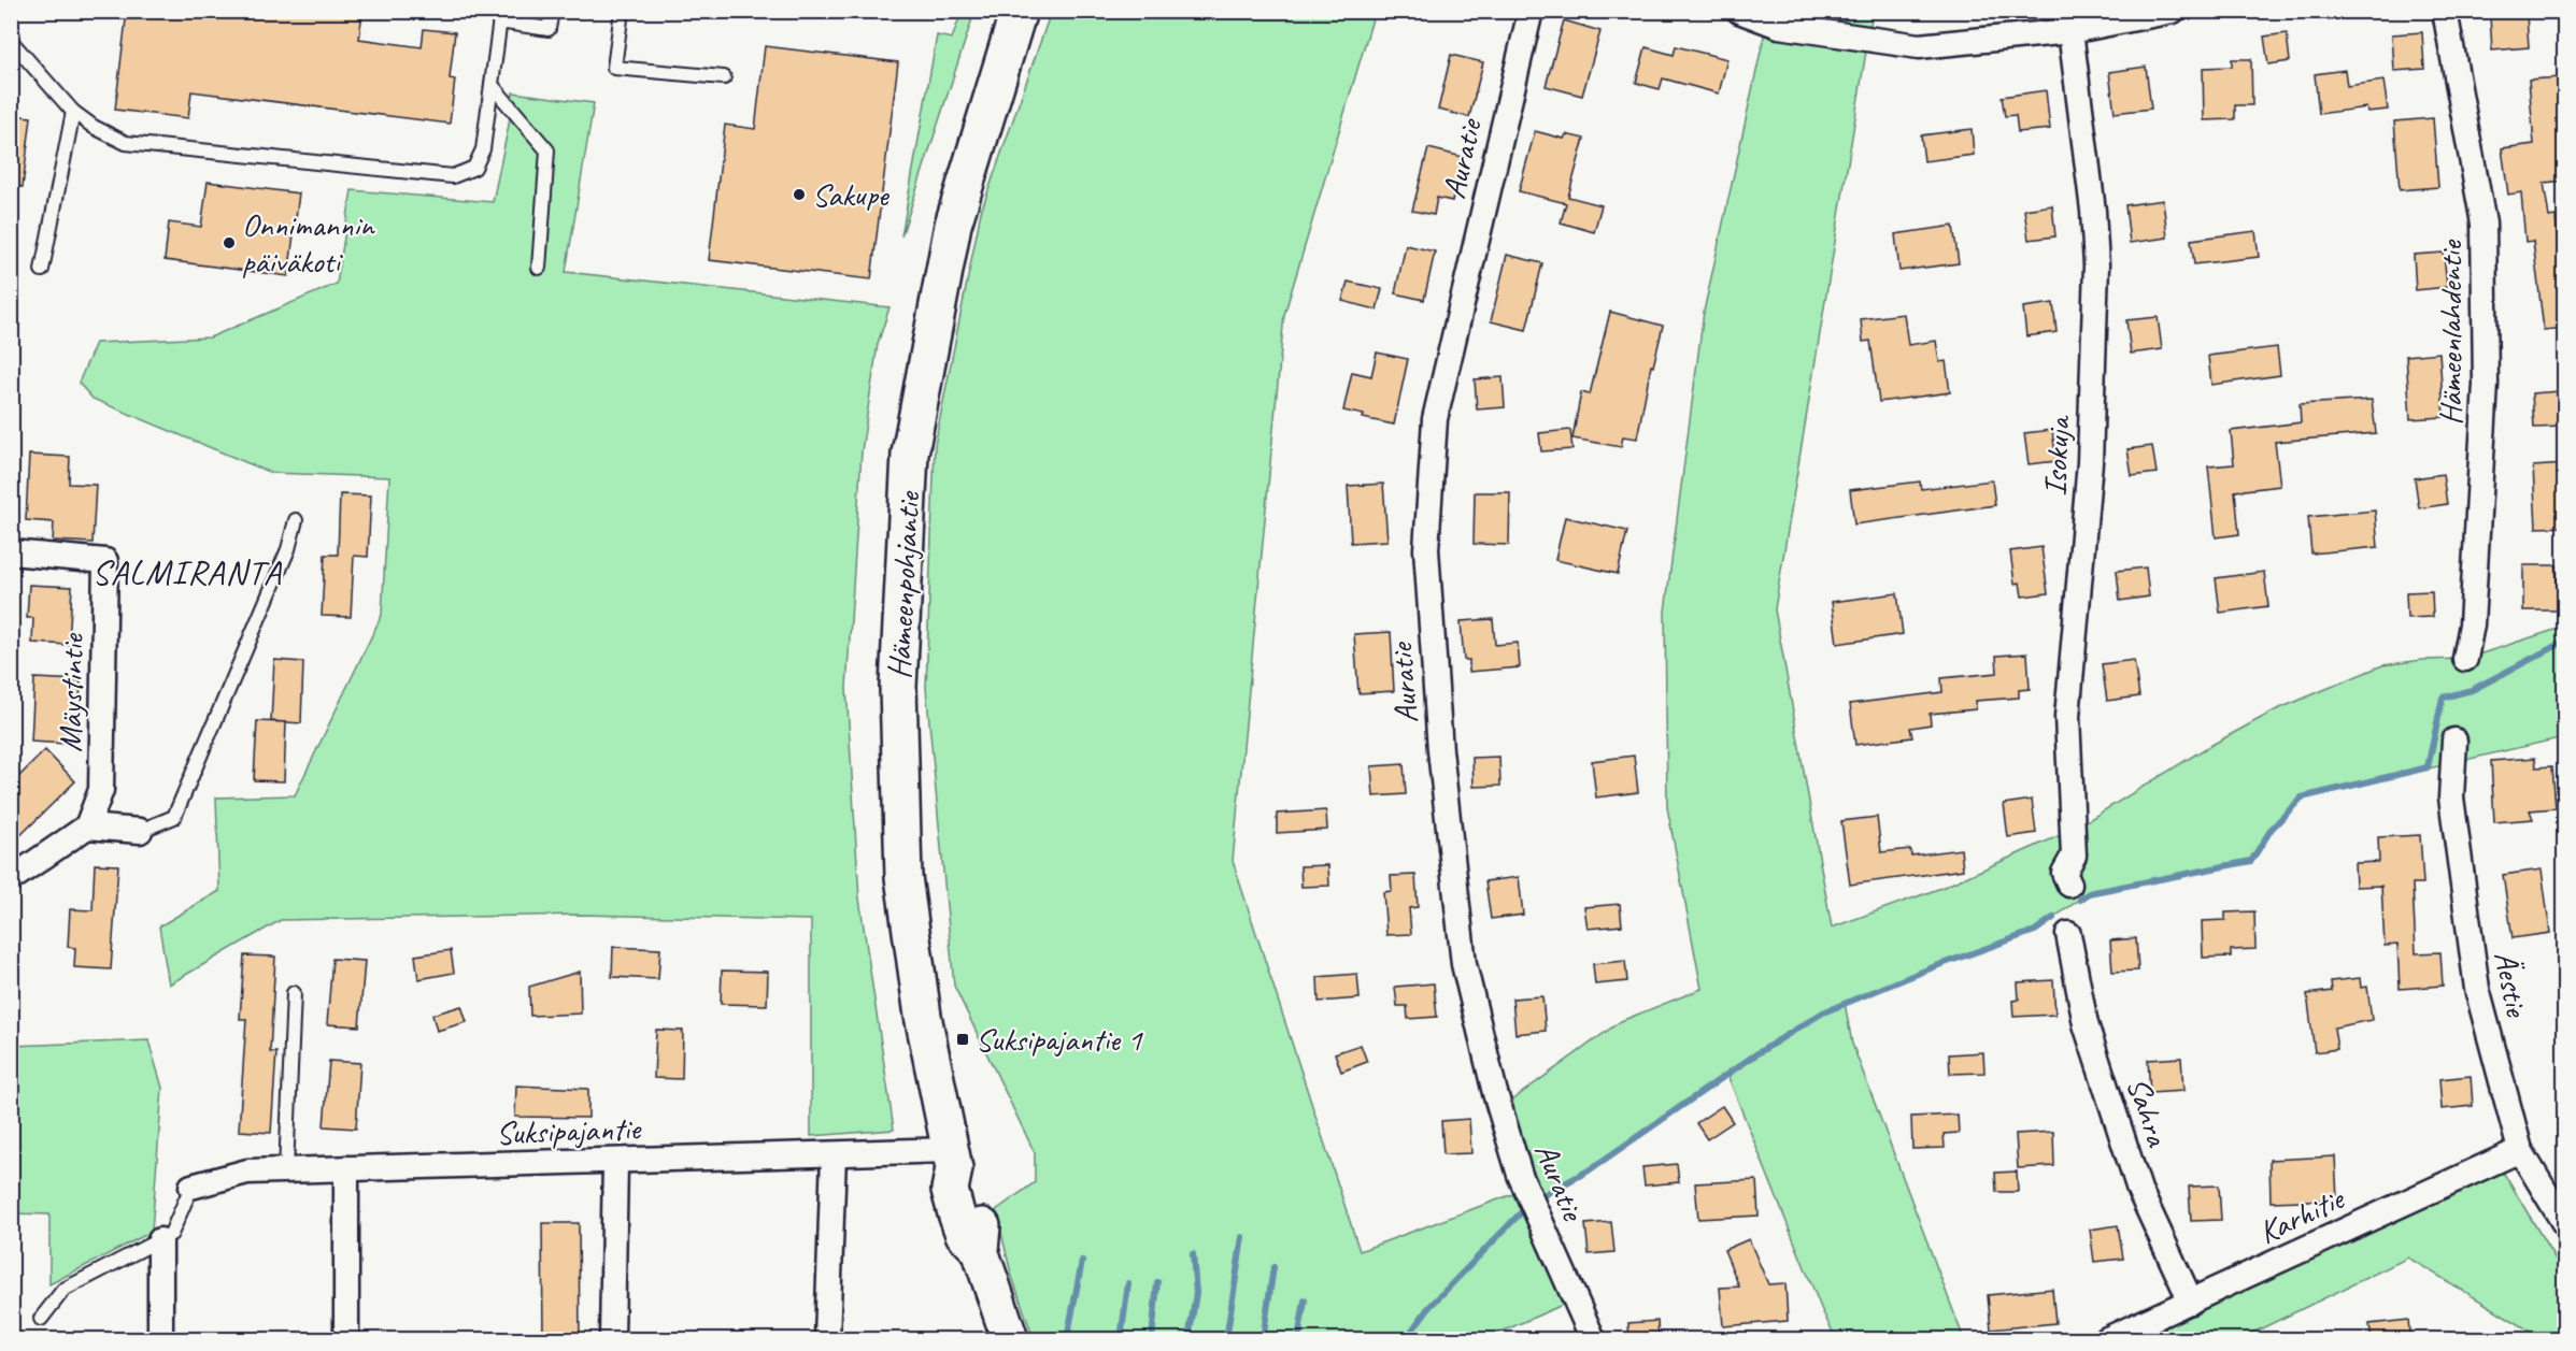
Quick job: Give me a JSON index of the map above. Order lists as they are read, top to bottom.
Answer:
{
  "streets": {
    "main road": ["Hämeenpohjantie"],
    "street": [
      "Auratie",
      "Hämeenlahdentie",
      "Isokuja",
      "Mäystintie",
      "Äestie",
      "Sahra",
      "Suksipajantie",
      "Karhitie"
    ]
  },
  "crossings": [
    ["Hämeenpohjantie", "Suksipajantie"],
    ["Äestie", "Karhitie"],
    ["Sahra", "Karhitie"]
  ],
  "districts": ["SALMIRANTA"],
  "places": {
    "other": ["Sakupe", "Onnimannin päiväkoti"],
    "transit": ["Suksipajantie 1"]
  }
}
